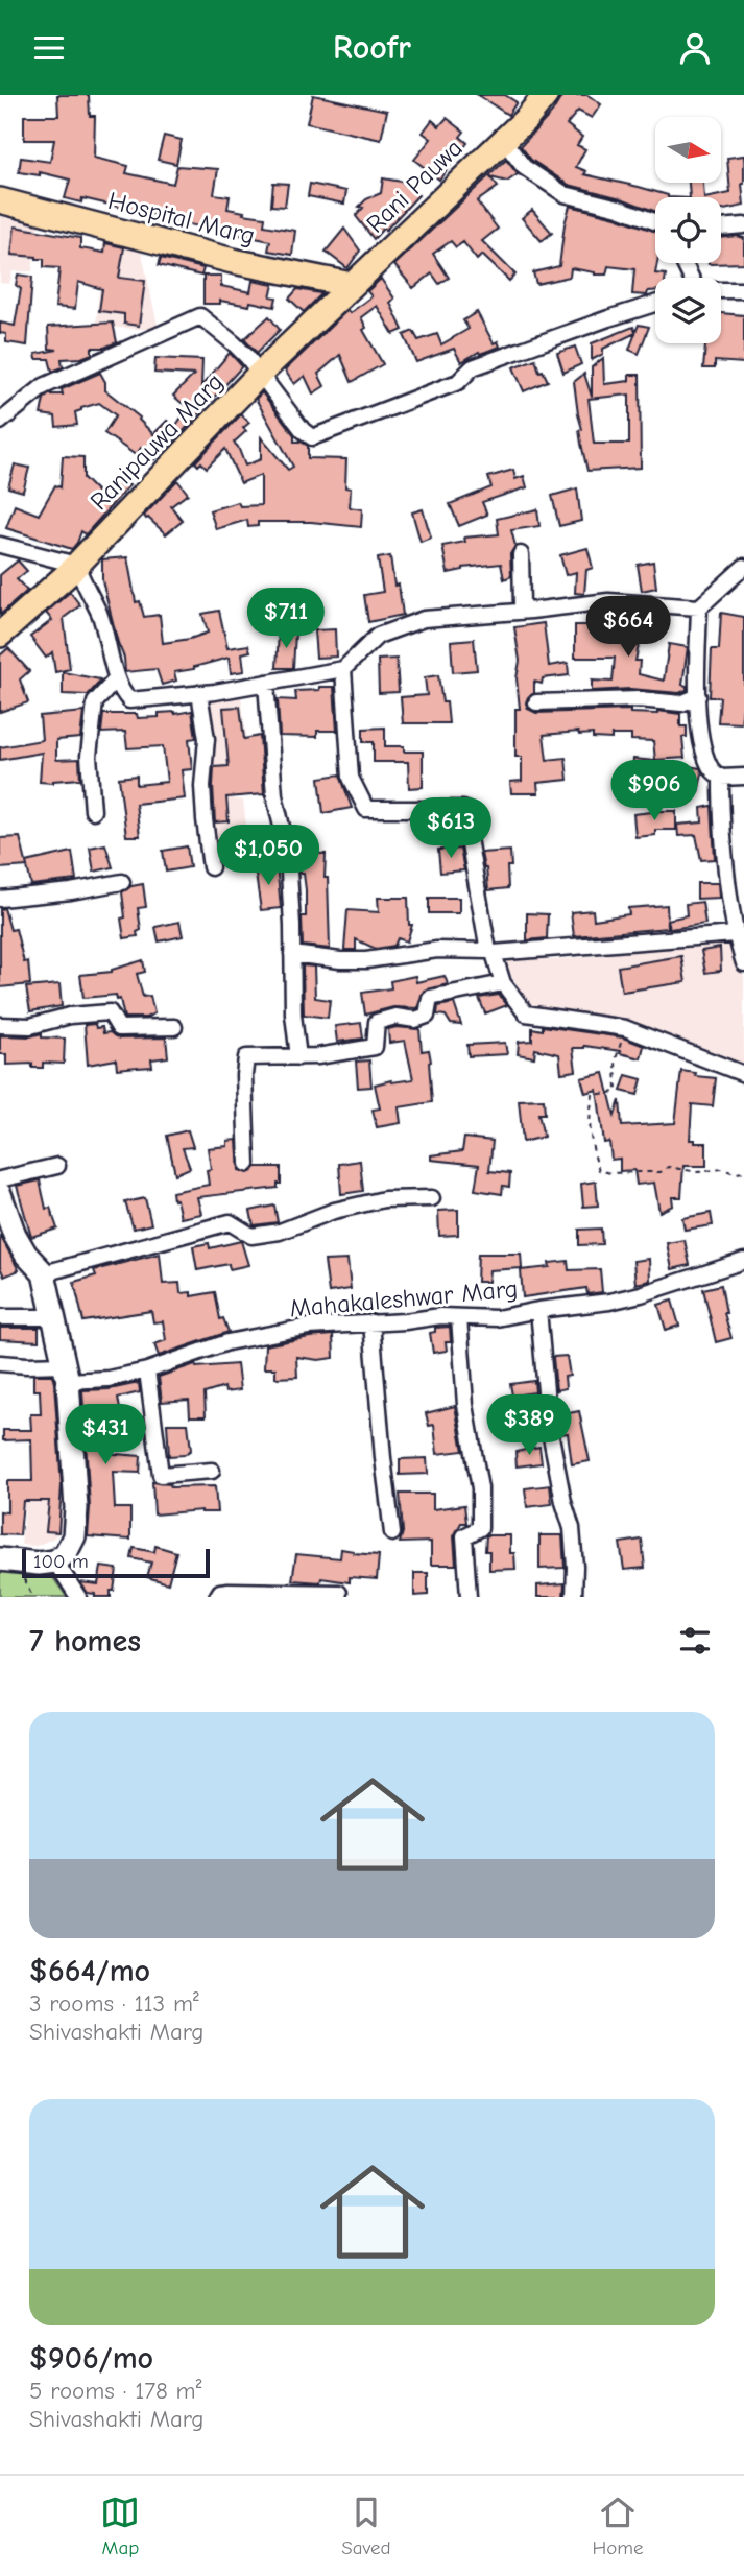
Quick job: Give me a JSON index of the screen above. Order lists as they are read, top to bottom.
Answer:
{
  "streets": {
    "main road": ["Rani Pauwa", "Hospital Marg", "Ranipauwa Marg"],
    "street": ["Mahakaleshwar Marg"]
  },
  "crossings": [
    ["Rani Pauwa", "Hospital Marg"],
    ["Rani Pauwa", "Ranipauwa Marg"],
    ["Hospital Marg", "Ranipauwa Marg"]
  ],
  "scale_bar": "100 m",
  "north": "right",
  "page": {
    "header": "Roofr",
    "price": [
      "$711",
      "$664",
      "$906",
      "$613",
      "$1,050",
      "$389",
      "$431"
    ],
    "scale": "100 m",
    "heading": "7 homes",
    "list": [
      {
        "name": "$664/mo",
        "note": "3 rooms · 113 m² · Shivashakti Marg"
      },
      {
        "name": "$906/mo",
        "note": "5 rooms · 178 m² · Shivashakti Marg"
      }
    ],
    "tabs": ["Map", "Saved", "Home"]
  }
}
